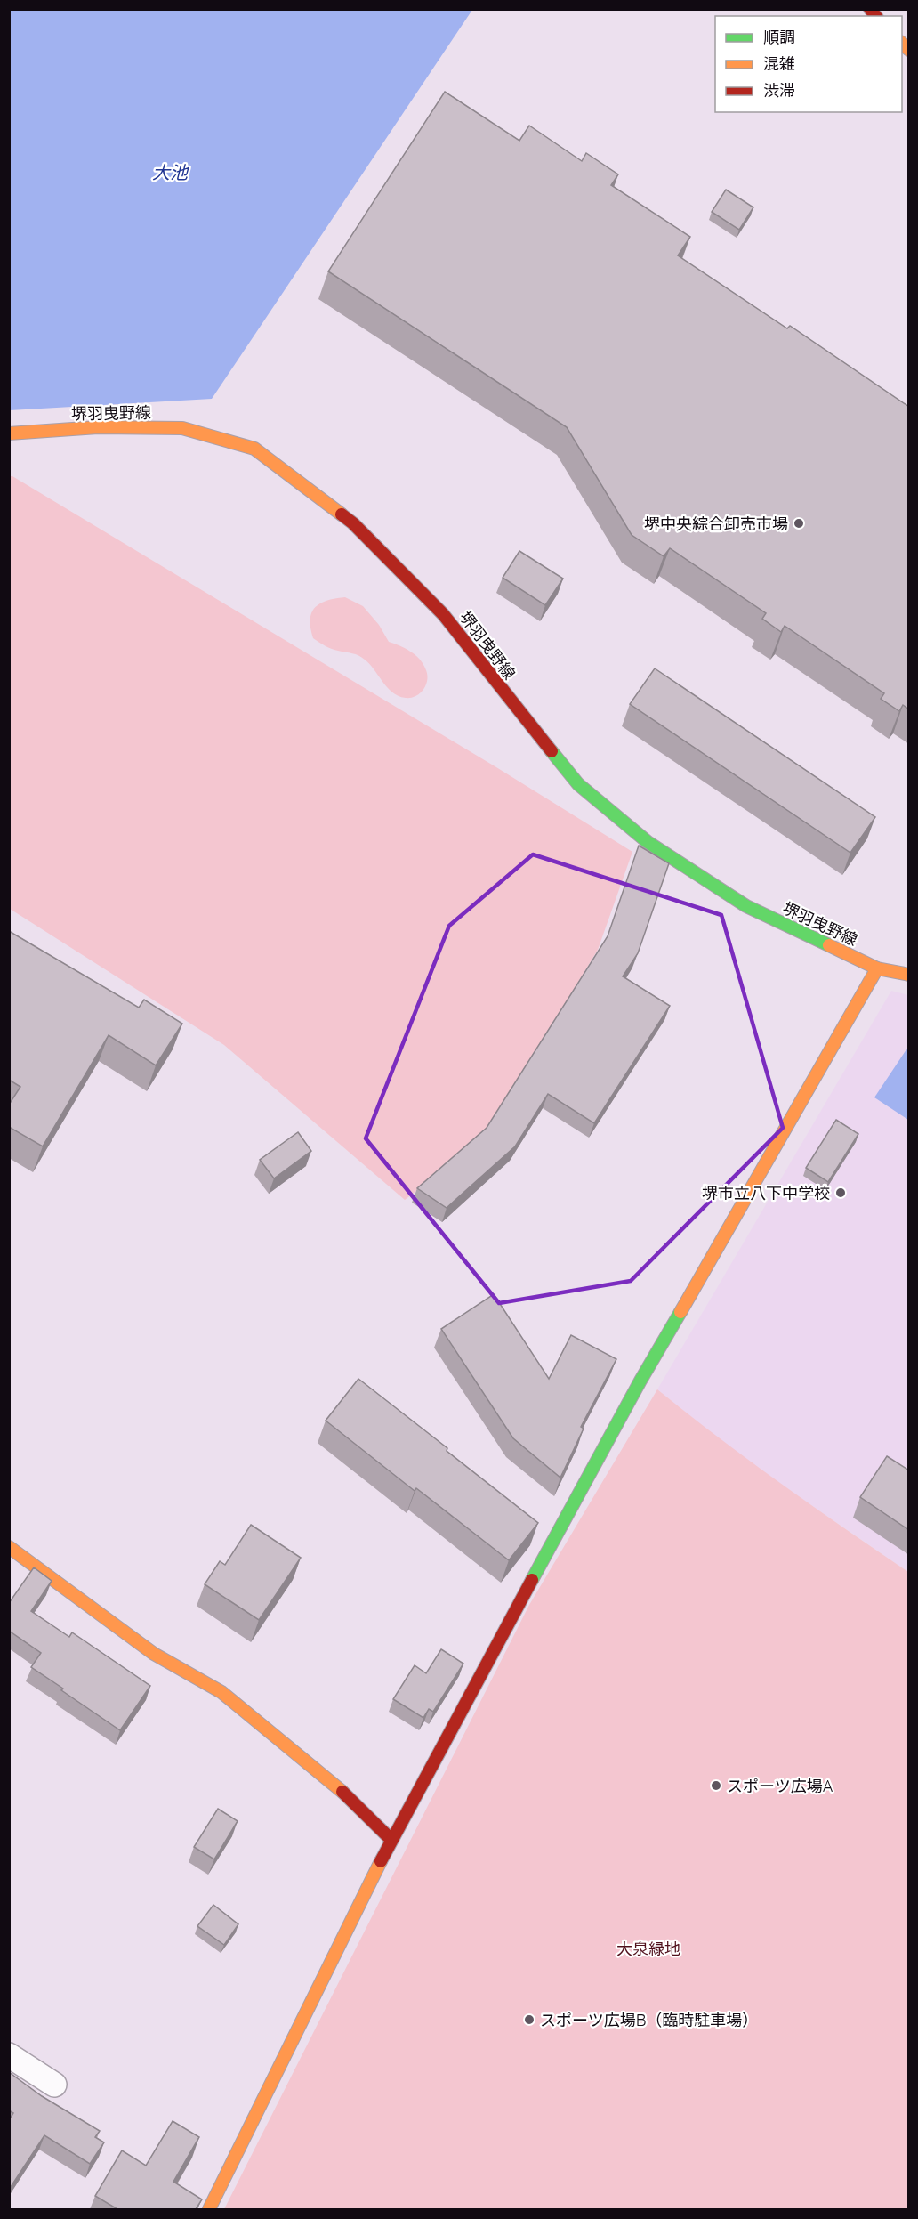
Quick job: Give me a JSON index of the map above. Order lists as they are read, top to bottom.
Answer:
{
  "streets": {
    "street": ["堺羽曳野線"]
  },
  "water": ["大池"],
  "parks": ["大泉緑地"],
  "places": [
    "堺中央綜合卸売市場",
    "堺市立八下中学校",
    "スポーツ広場A",
    "スポーツ広場B（臨時駐車場）"
  ],
  "legend": ["順調", "混雑", "渋滞"]
}
